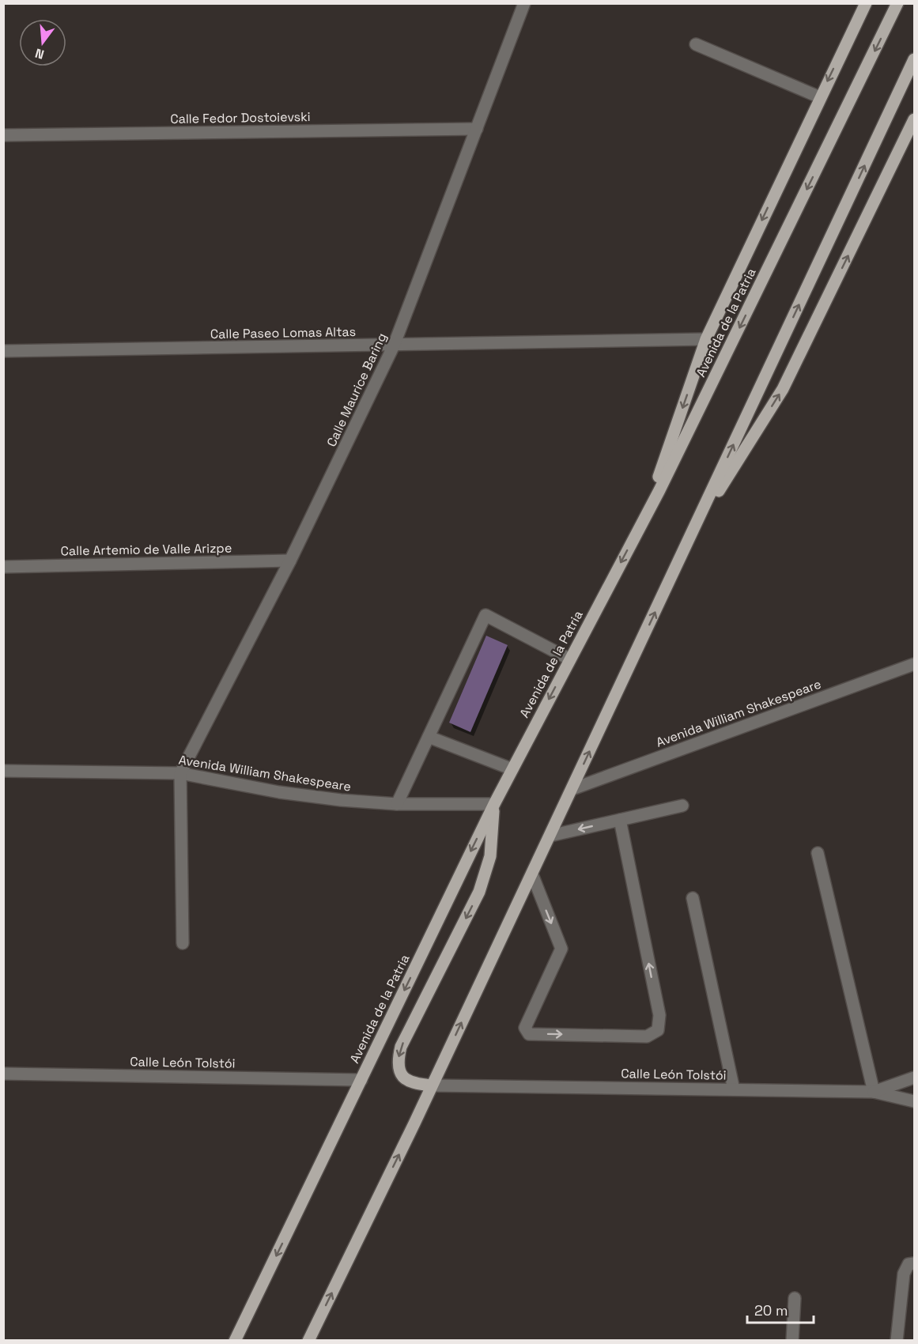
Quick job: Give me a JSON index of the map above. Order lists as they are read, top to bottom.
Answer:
{
  "streets": {
    "main road": ["Avenida de la Patria"],
    "street": [
      "Calle Fedor Dostoievski",
      "Calle Paseo Lomas Altas",
      "Calle Maurice Baring",
      "Calle Artemio de Valle Arizpe",
      "Avenida William Shakespeare",
      "Calle León Tolstói"
    ]
  },
  "crossings": [
    ["Calle Fedor Dostoievski", "Calle Maurice Baring"],
    ["Avenida de la Patria", "Avenida William Shakespeare"],
    ["Avenida de la Patria", "Calle León Tolstói"],
    ["Calle Paseo Lomas Altas", "Calle Maurice Baring"],
    ["Calle Maurice Baring", "Calle Artemio de Valle Arizpe"],
    ["Calle Maurice Baring", "Avenida William Shakespeare"]
  ],
  "scale_bar": "20 m",
  "north": "bottom"
}
